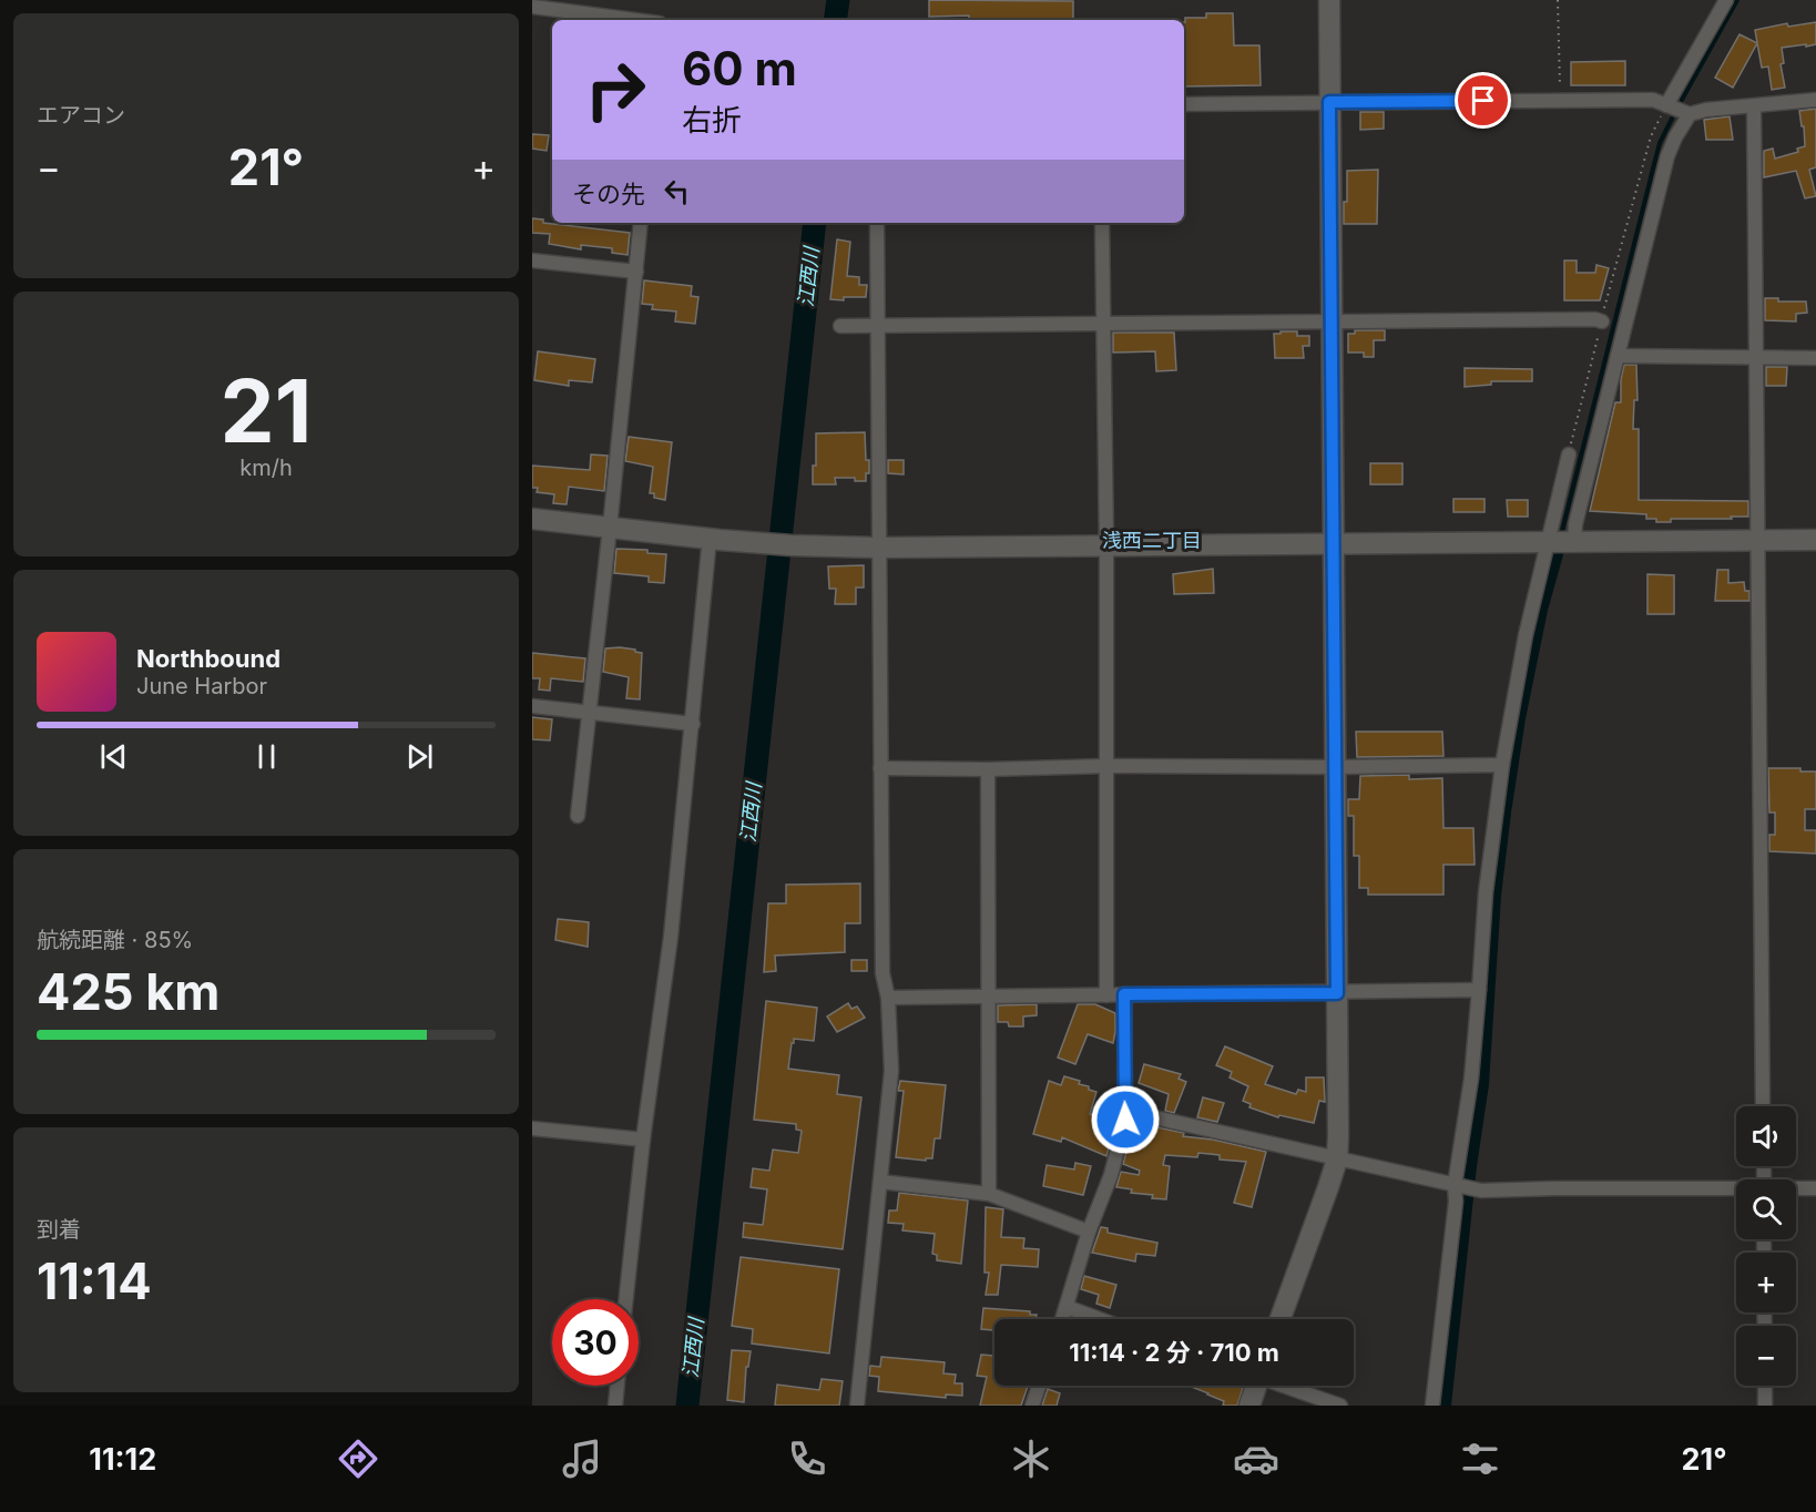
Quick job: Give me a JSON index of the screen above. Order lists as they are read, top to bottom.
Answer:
{
  "districts": ["浅西二丁目"],
  "water": ["江西川"],
  "page": {
    "tile": [
      "エアコン",
      ["21", "km/h"],
      ["航続距離 · 85%", "425 km"],
      ["到着", "11:14"]
    ],
    "turn": ["60 m", "右折"],
    "heat": ["−", "21°", "+"],
    "then": "その先",
    "song": ["Northbound", "June Harbor"],
    "map_buttons": ["+", "−"],
    "limit": "30",
    "trip": "11:14 · 2 分 · 710 m",
    "tabs": ["11:12", "21°"]
  }
}
